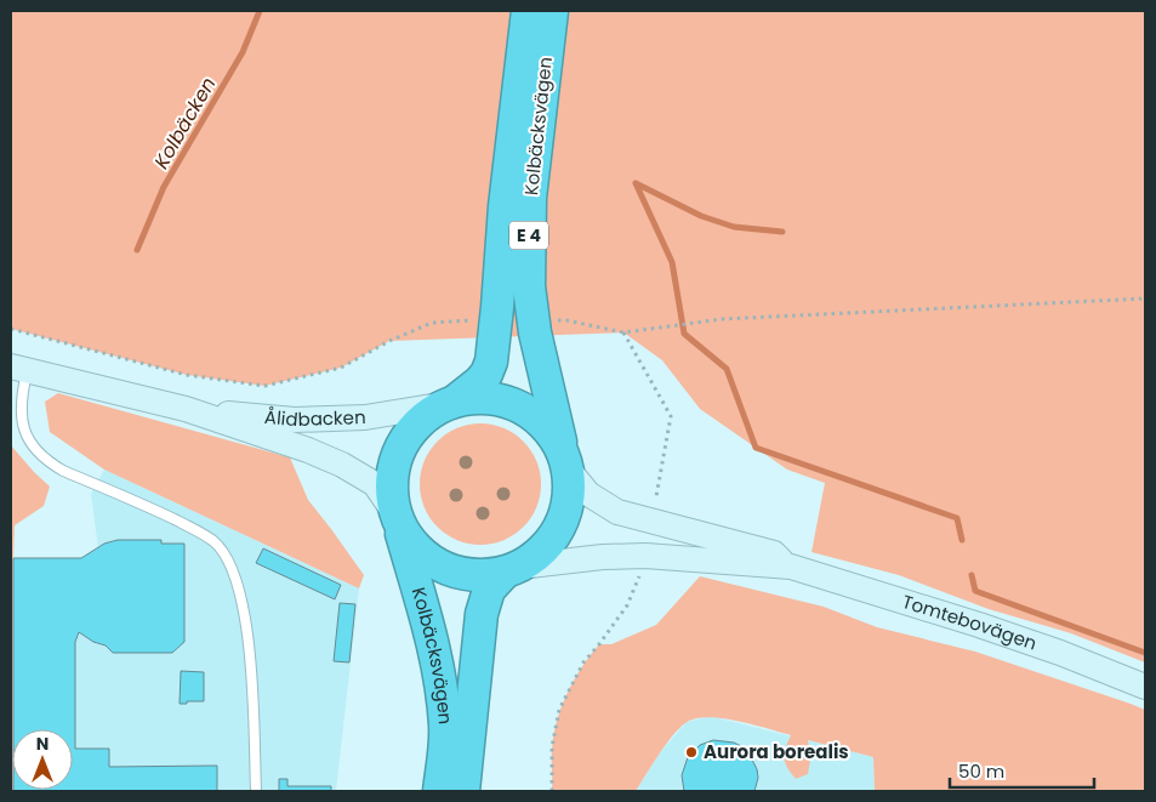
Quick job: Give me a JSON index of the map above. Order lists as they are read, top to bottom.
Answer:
{
  "streets": {
    "highway": ["Kolbäcksvägen", "E 4"],
    "main road": ["Ålidbacken", "Tomtebovägen"]
  },
  "crossings": [
    ["Kolbäcksvägen", "E 4"],
    ["Kolbäcksvägen", "Ålidbacken"],
    ["Kolbäcksvägen", "Tomtebovägen"],
    ["E 4", "Ålidbacken"],
    ["E 4", "Tomtebovägen"],
    ["Ålidbacken", "Tomtebovägen"]
  ],
  "water": ["Kolbäcken"],
  "places": ["Aurora borealis"],
  "scale_bar": "50 m",
  "north": "top"
}
